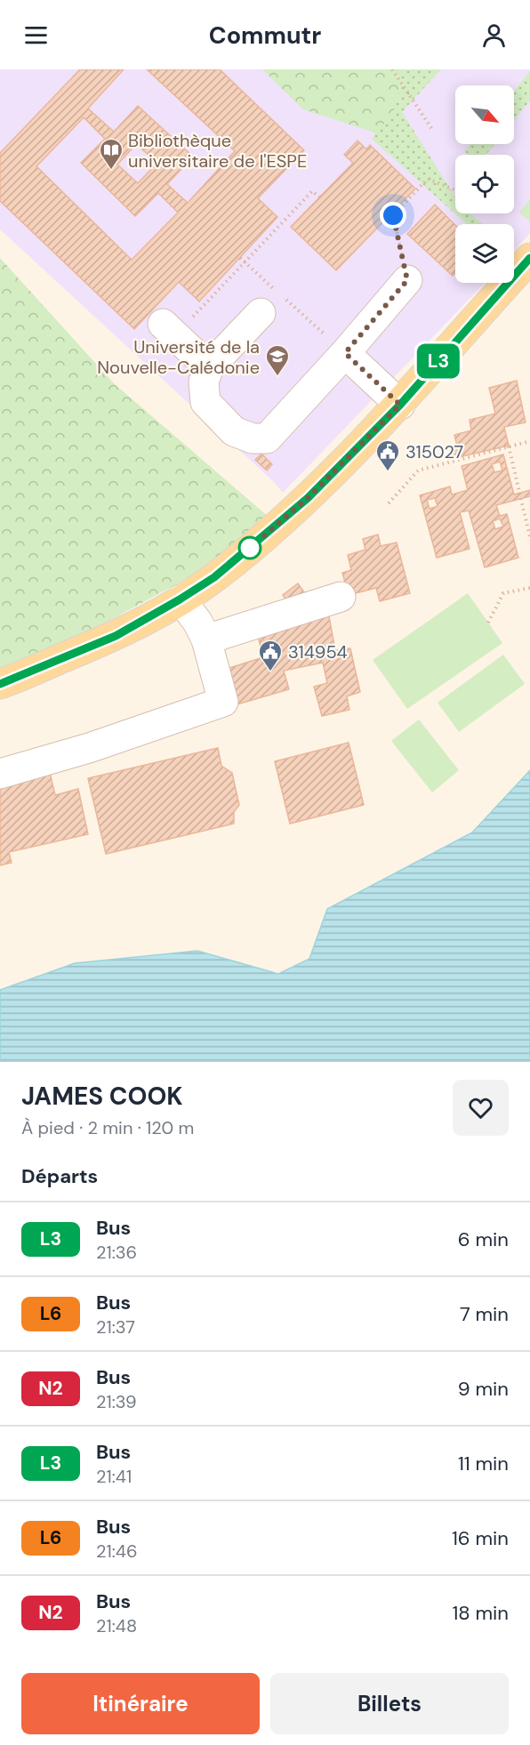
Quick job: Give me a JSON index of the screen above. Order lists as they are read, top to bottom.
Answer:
{
  "places": {
    "library": ["Bibliothèque universitaire de l'ESPE"],
    "school or university": ["Université de la Nouvelle-Calédonie"],
    "public building": ["315027", "314954"]
  },
  "lines": ["bus line L3"],
  "north": "bottom right",
  "page": {
    "header": "Commutr",
    "on_map": "L3",
    "heading": [
      ["JAMES COOK", "À pied · 2 min · 120 m"],
      "Départs"
    ],
    "list": [
      {
        "mark": "L3",
        "name": "Bus",
        "note": "21:36",
        "value": "6 min"
      },
      {
        "mark": "L6",
        "name": "Bus",
        "note": "21:37",
        "value": "7 min"
      },
      {
        "mark": "N2",
        "name": "Bus",
        "note": "21:39",
        "value": "9 min"
      },
      {
        "mark": "L3",
        "name": "Bus",
        "note": "21:41",
        "value": "11 min"
      },
      {
        "mark": "L6",
        "name": "Bus",
        "note": "21:46",
        "value": "16 min"
      },
      {
        "mark": "N2",
        "name": "Bus",
        "note": "21:48",
        "value": "18 min"
      }
    ],
    "buttons": ["Itinéraire", "Billets"]
  }
}
